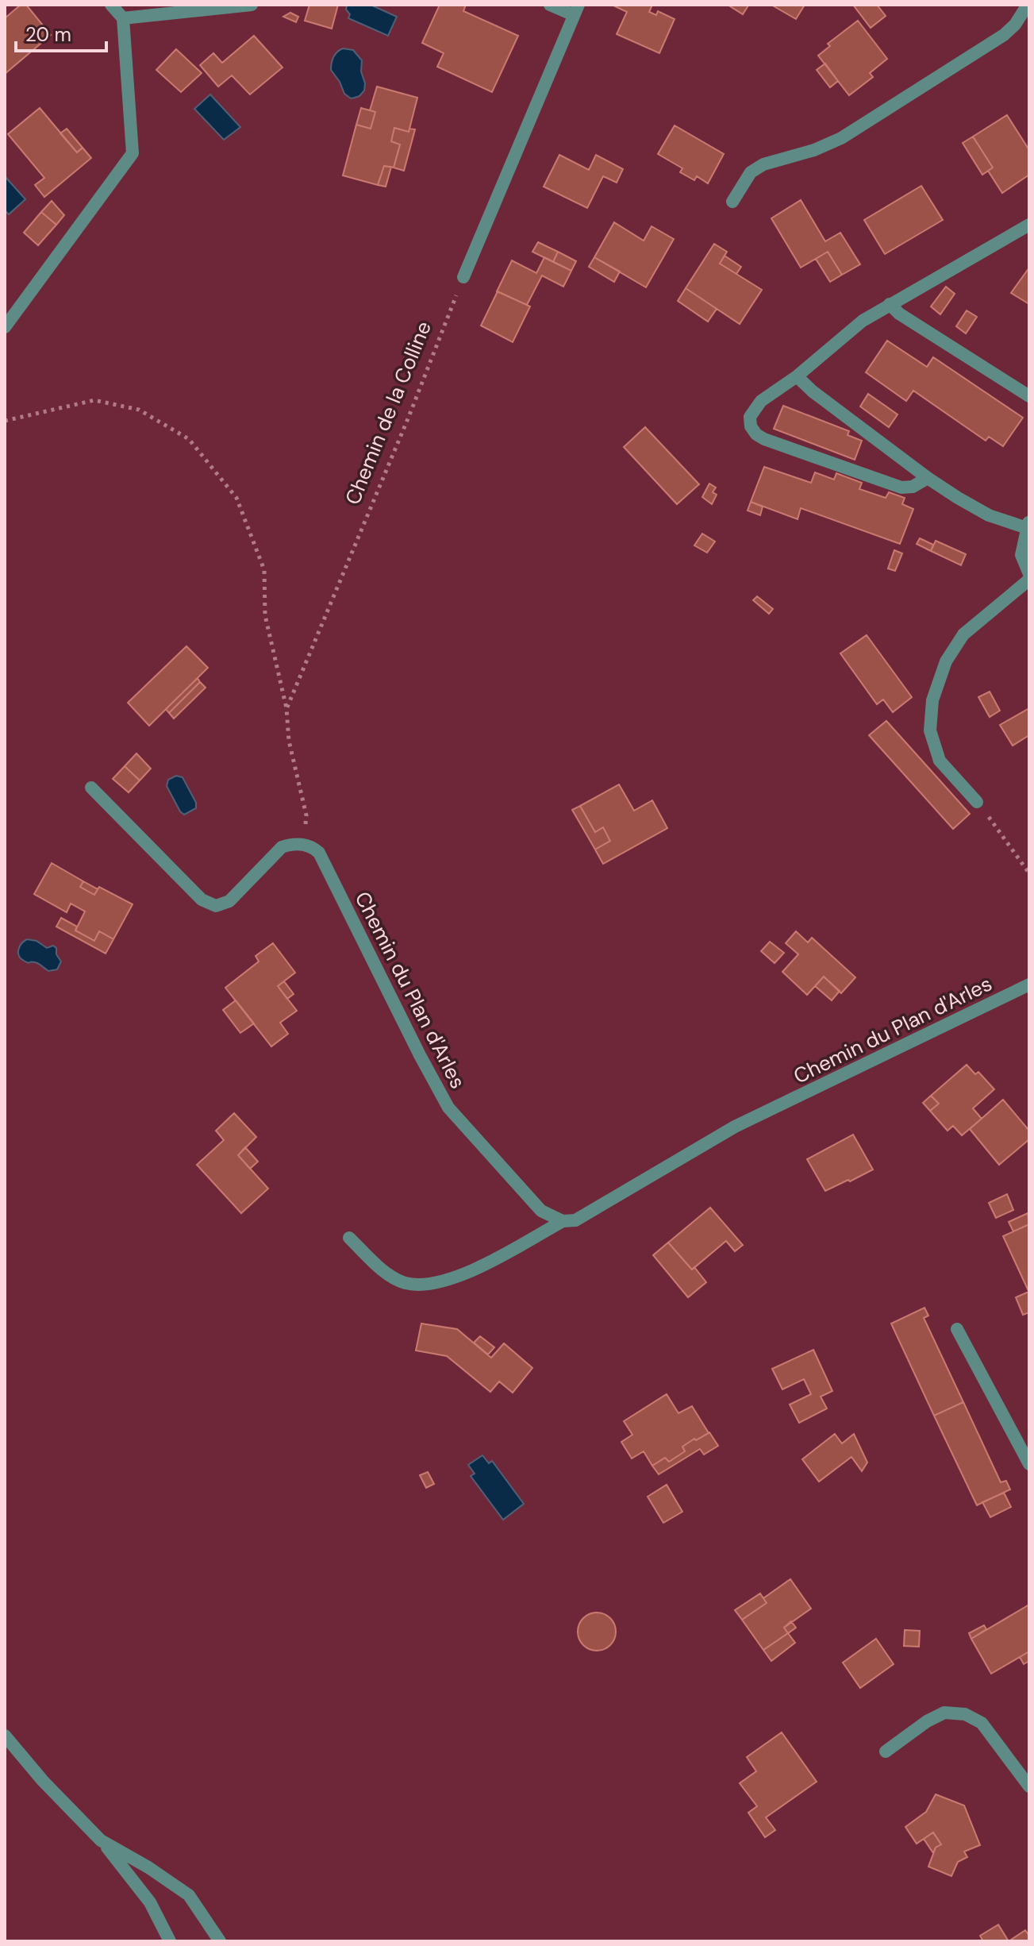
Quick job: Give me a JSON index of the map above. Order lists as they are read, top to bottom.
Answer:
{
  "streets": {
    "street": ["Chemin du Plan d'Arles"],
    "path": ["Chemin de la Colline"]
  },
  "crossings": [
    ["Chemin de la Colline", "Chemin du Plan d'Arles"]
  ],
  "scale_bar": "20 m"
}
